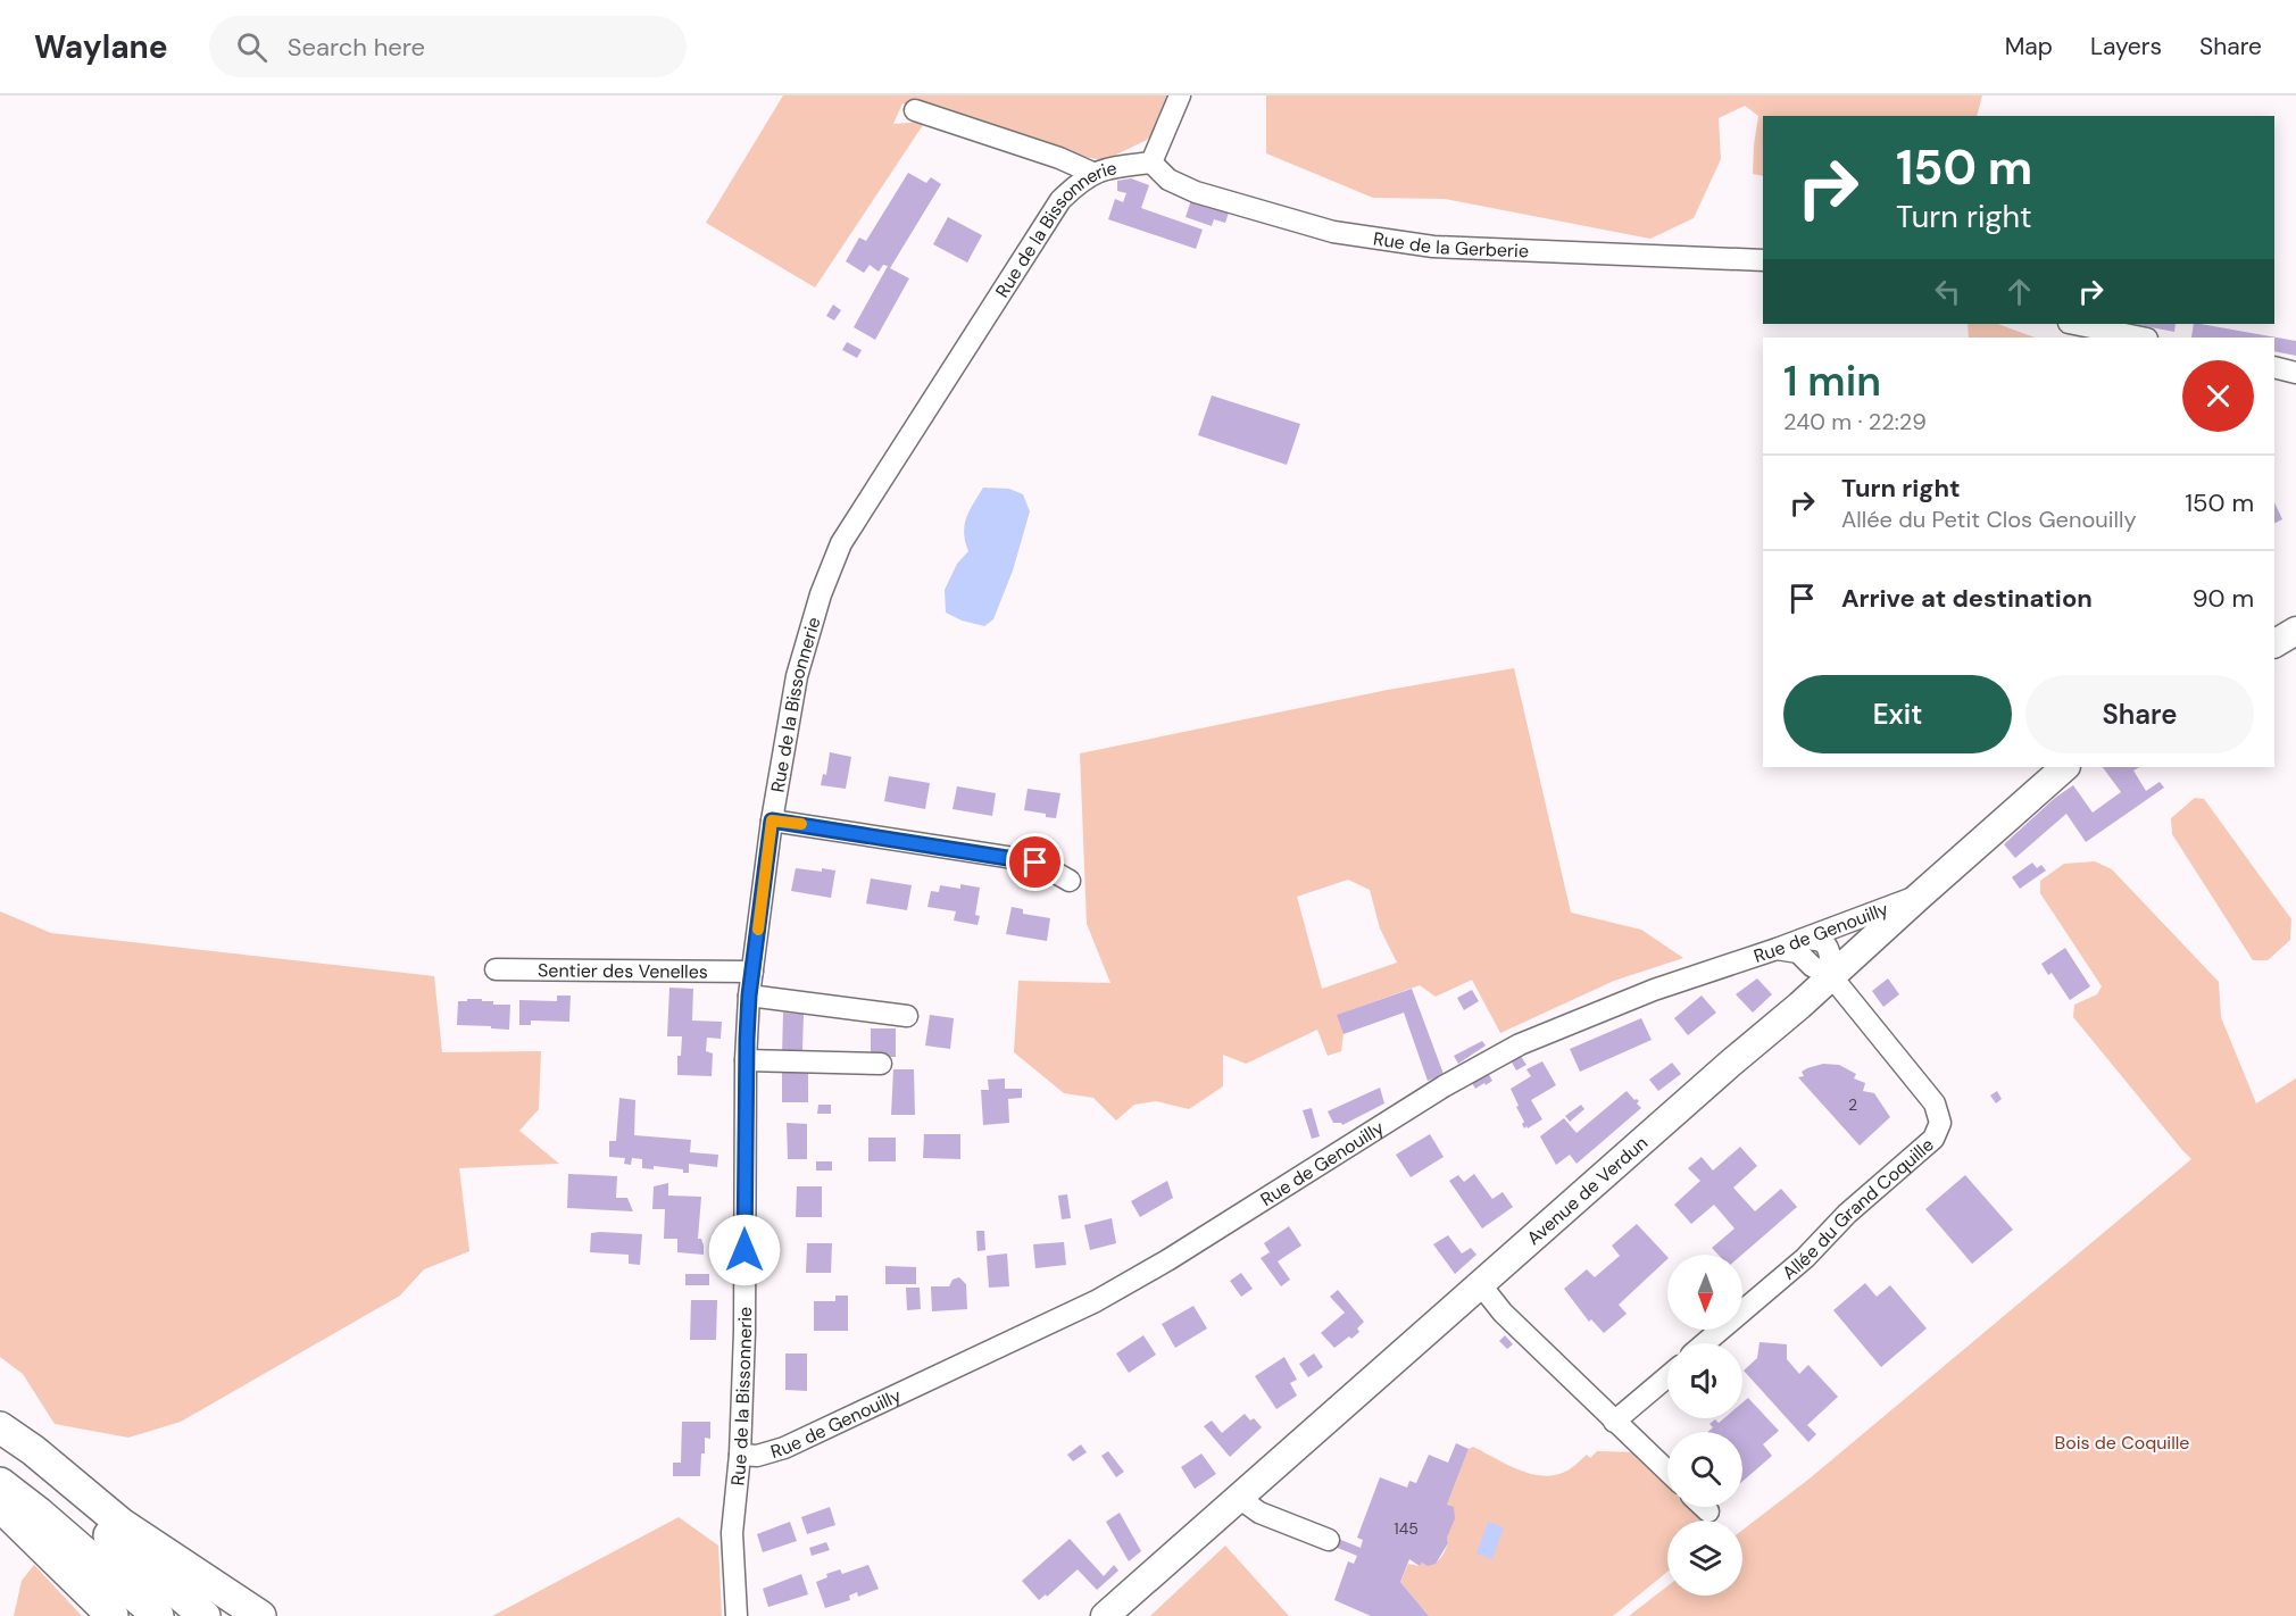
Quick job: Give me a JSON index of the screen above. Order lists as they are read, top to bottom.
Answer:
{
  "streets": {
    "main road": ["Avenue de Verdun"],
    "street": [
      "Rue de la Bissonnerie",
      "Rue de la Gerberie",
      "Rue de Genouilly",
      "Sentier des Venelles",
      "Allée du Grand Coquille"
    ]
  },
  "crossings": [
    ["Rue de la Bissonnerie", "Rue de la Gerberie"],
    ["Rue de la Bissonnerie", "Rue de Genouilly"],
    ["Rue de la Bissonnerie", "Sentier des Venelles"],
    ["Rue de Genouilly", "Avenue de Verdun"],
    ["Avenue de Verdun", "Allée du Grand Coquille"]
  ],
  "parks": ["Bois de Coquille"],
  "house_numbers": ["2", "145"],
  "north": "bottom",
  "page": {
    "header": "Waylane",
    "search": "Search here",
    "nav": ["Map", "Layers", "Share"],
    "turn": ["150 m", "Turn right"],
    "heading": ["1 min", "240 m · 22:29"],
    "list": [
      {
        "name": "Turn right",
        "note": "Allée du Petit Clos Genouilly",
        "value": "150 m"
      },
      {
        "name": "Arrive at destination",
        "value": "90 m"
      }
    ],
    "buttons": ["Exit", "Share"]
  }
}
